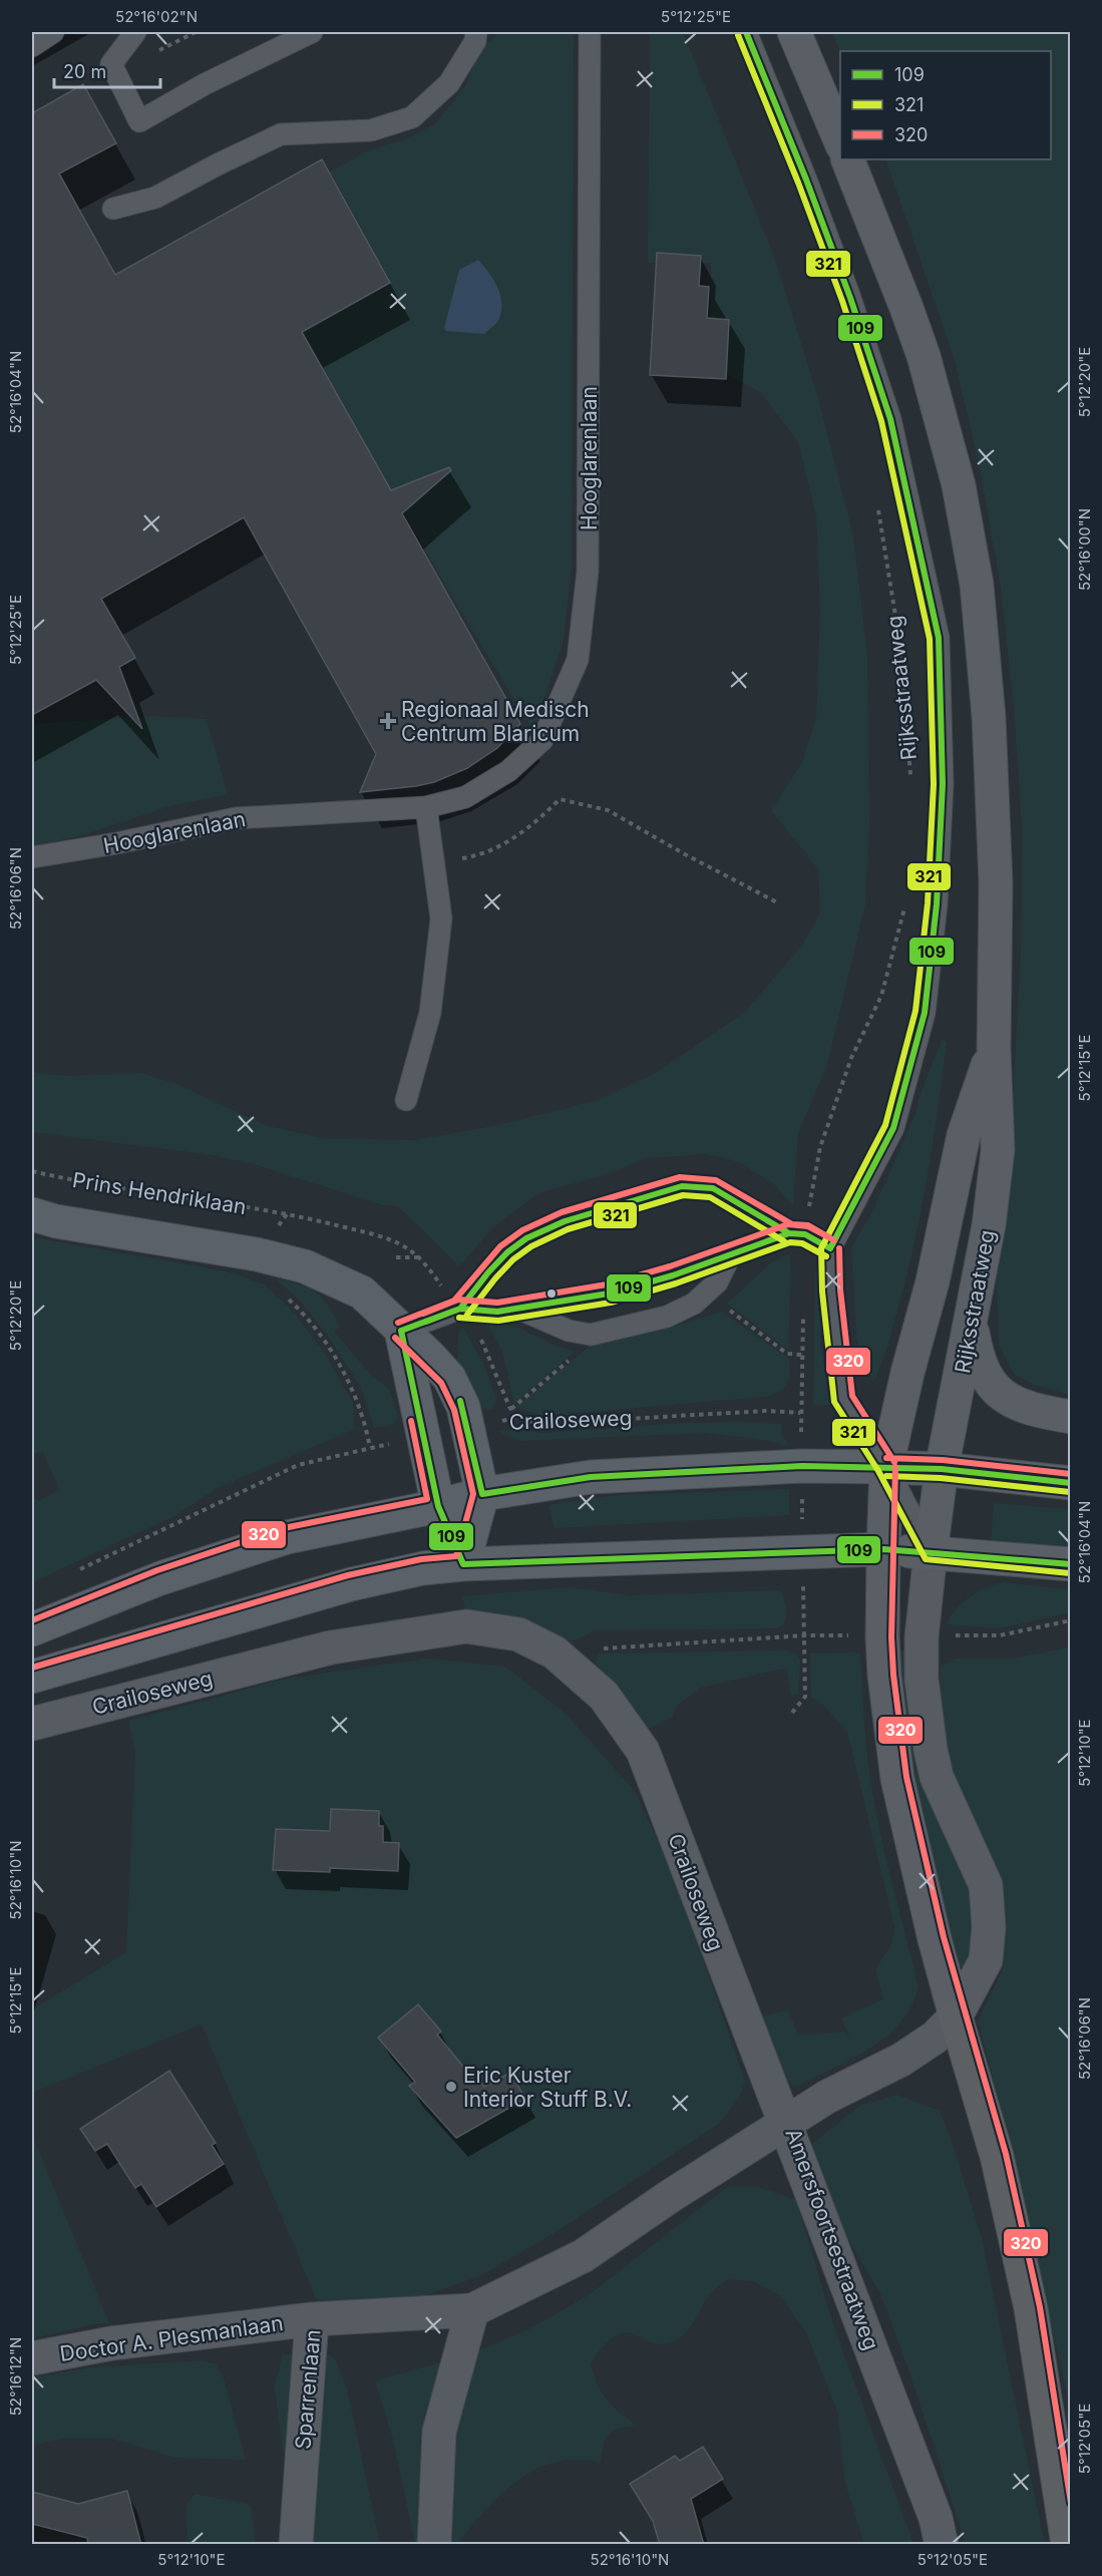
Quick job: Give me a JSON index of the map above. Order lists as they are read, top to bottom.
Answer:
{
  "streets": {
    "main road": ["Rijksstraatweg", "Prins Hendriklaan"],
    "street": [
      "Crailoseweg",
      "Amersfoortsestraatweg",
      "Doctor A. Plesmanlaan",
      "Sparrenlaan"
    ],
    "lane": ["Hooglarenlaan"]
  },
  "crossings": [
    ["Rijksstraatweg", "Amersfoortsestraatweg"],
    ["Prins Hendriklaan", "Crailoseweg"],
    ["Crailoseweg", "Amersfoortsestraatweg"],
    ["Crailoseweg", "Sparrenlaan"],
    ["Amersfoortsestraatweg", "Sparrenlaan"],
    ["Doctor A. Plesmanlaan", "Sparrenlaan"]
  ],
  "places": {
    "health": ["Regionaal Medisch Centrum Blaricum"],
    "other": ["Eric Kuster Interior Stuff B.V."]
  },
  "lines": ["transit line 109", "transit line 321", "transit line 320"],
  "legend": ["109", "321", "320"],
  "scale_bar": "20 m",
  "coordinates": [
    "52°16'02\"N",
    "5°12'25\"E",
    "5°12'20\"E",
    "52°16'04\"N",
    "52°16'00\"N",
    "52°16'06\"N",
    "5°12'15\"E",
    "5°12'10\"E",
    "52°16'10\"N",
    "52°16'12\"N",
    "5°12'05\"E"
  ]
}
